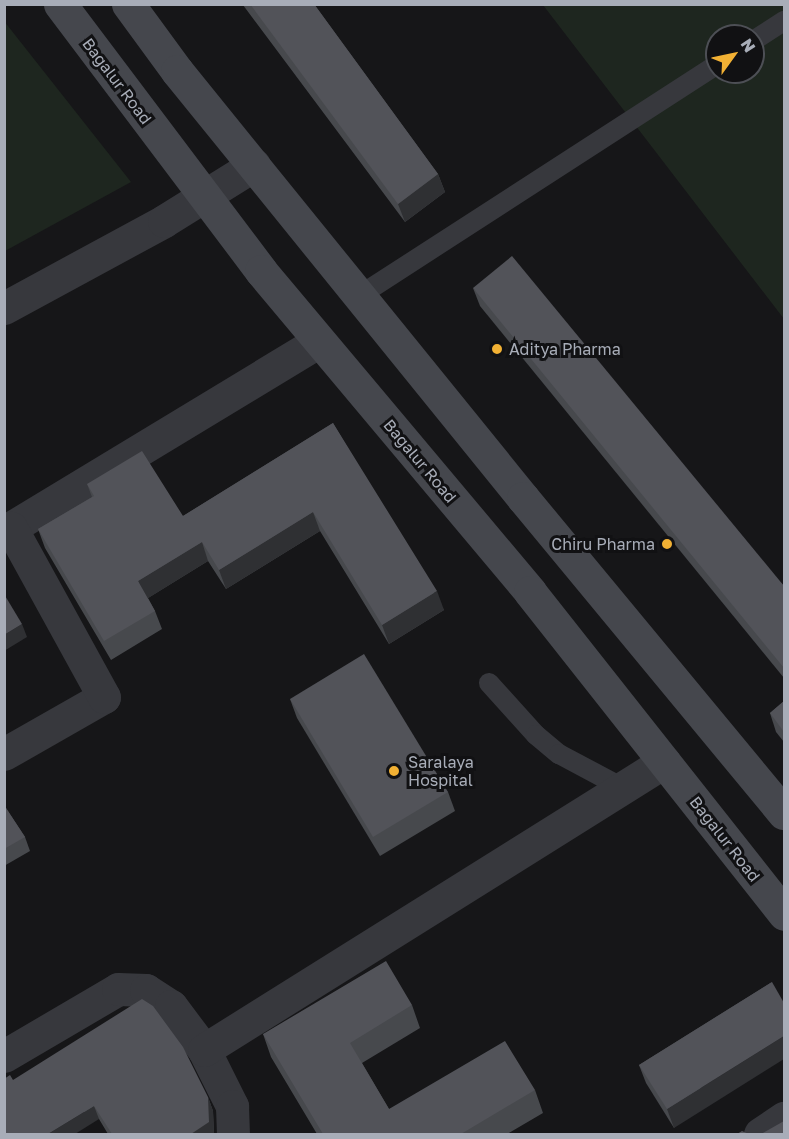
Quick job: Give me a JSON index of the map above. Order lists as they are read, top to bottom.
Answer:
{
  "streets": {
    "main road": ["Bagalur Road"]
  },
  "places": ["Aditya Pharma", "Chiru Pharma", "Saralaya Hospital"],
  "north": "top right"
}
